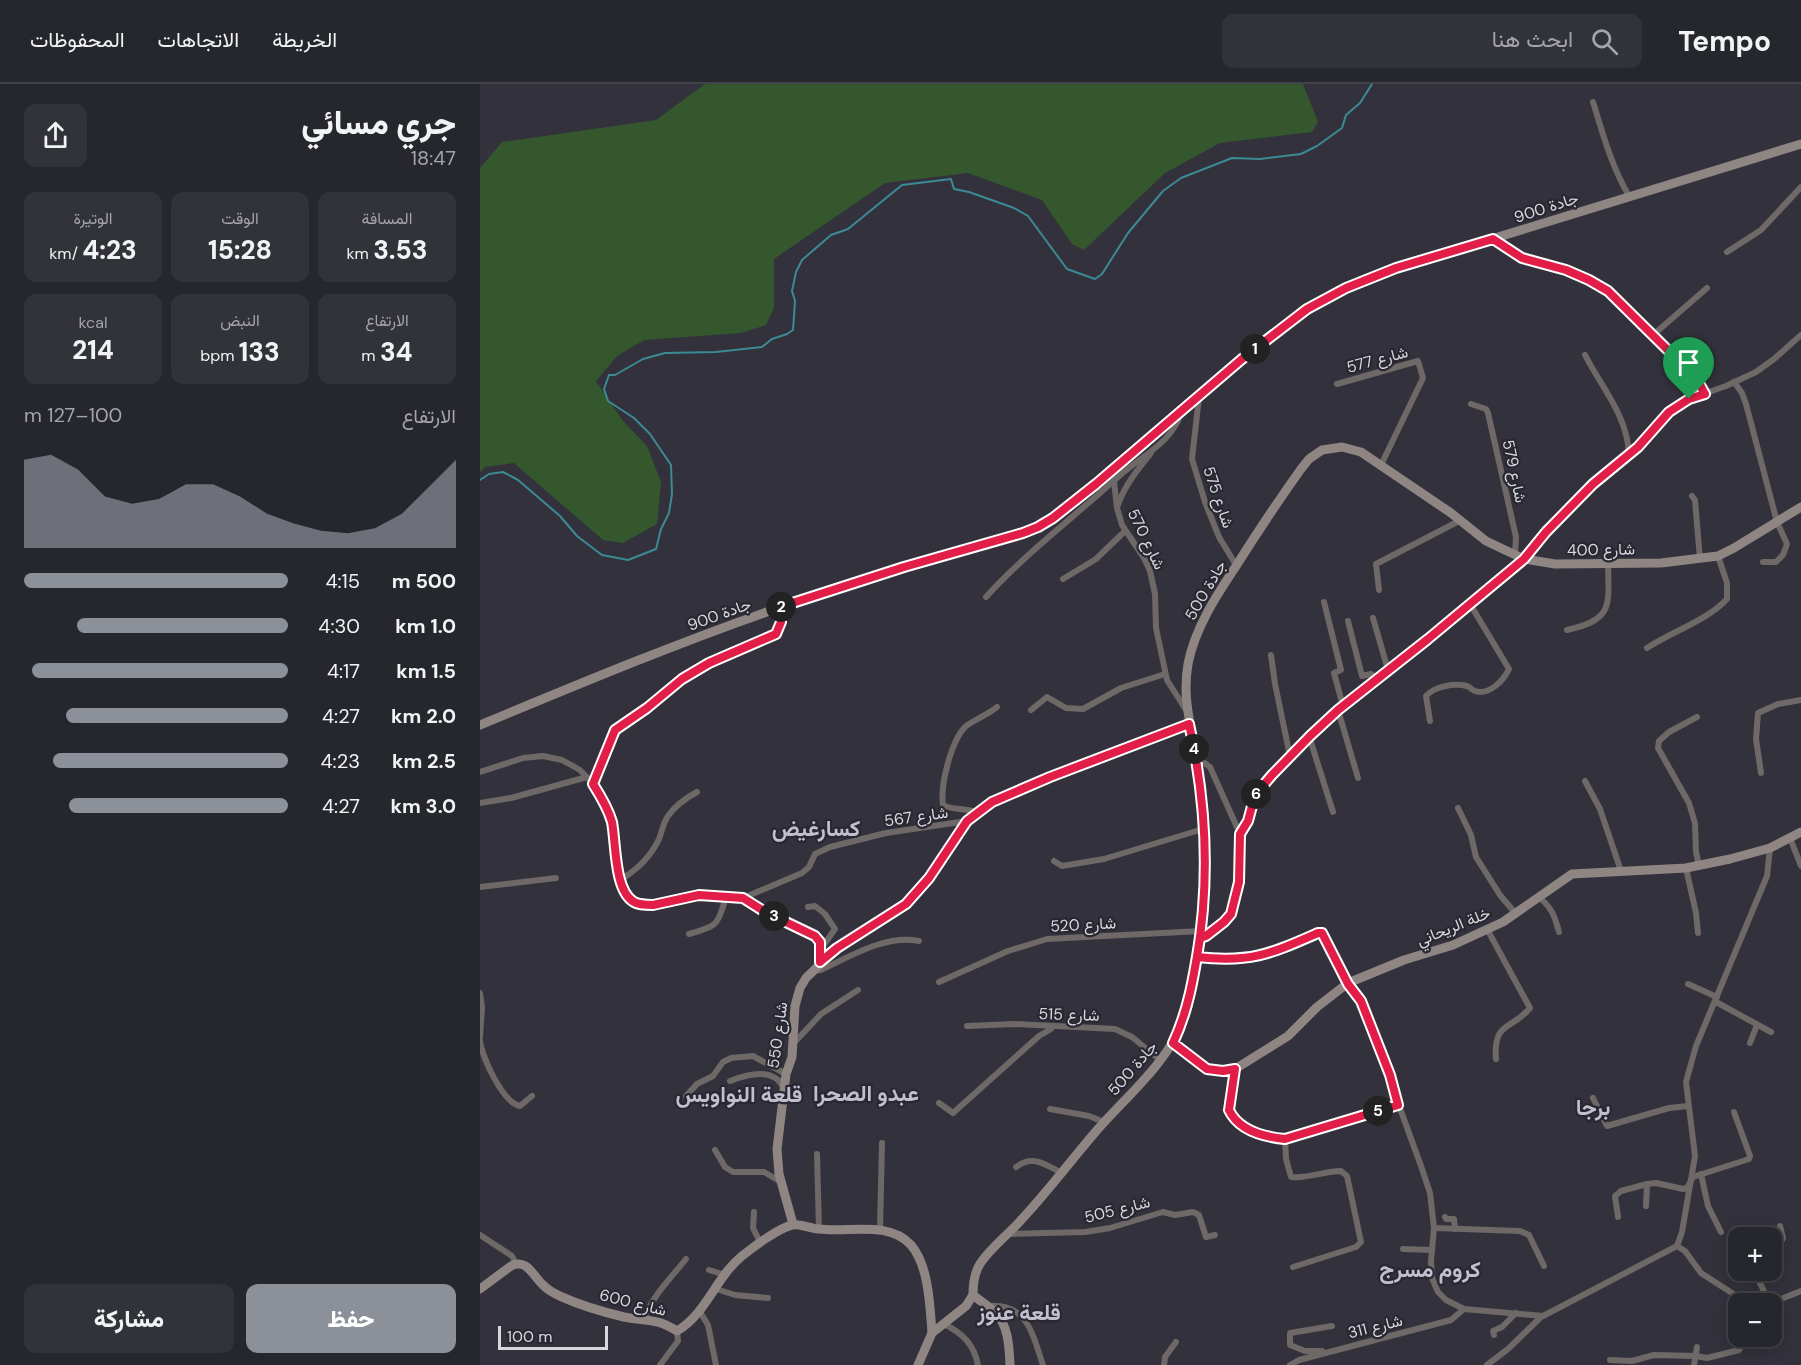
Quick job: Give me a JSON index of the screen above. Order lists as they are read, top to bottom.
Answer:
{
  "streets": {
    "main road": [
      "جادة 900",
      "شارع 400",
      "جادة 500",
      "خلة الريحاني",
      "شارع 550",
      "شارع 600"
    ],
    "street": [
      "شارع 577",
      "شارع 579",
      "شارع 575",
      "شارع 570",
      "شارع 567",
      "شارع 520",
      "شارع 515",
      "شارع 505",
      "شارع 311"
    ]
  },
  "crossings": [
    ["جادة 900", "شارع 575"],
    ["شارع 577", "شارع 400"],
    ["شارع 577", "جادة 500"],
    ["شارع 579", "شارع 400"],
    ["شارع 575", "جادة 500"],
    ["شارع 570", "جادة 500"],
    ["شارع 400", "جادة 500"],
    ["جادة 500", "شارع 520"],
    ["جادة 500", "شارع 515"],
    ["جادة 500", "شارع 550"],
    ["جادة 500", "شارع 505"],
    ["شارع 567", "شارع 550"],
    ["شارع 550", "شارع 600"]
  ],
  "districts": [
    "كسارغيض",
    "عبدو الصحرا",
    "قلعة النواويس",
    "برجا",
    "كروم مسرج",
    "قلعة عنوز"
  ],
  "scale_bar": "100 m",
  "page": {
    "header": "Tempo",
    "search": "ابحث هنا",
    "nav": ["الخريطة", "الاتجاهات", "المحفوظات"],
    "heading": ["جري مسائي", "18:47"],
    "stats": [
      ["المسافة", "3.53 km"],
      ["الوقت", "15:28"],
      ["الوتيرة", "4:23 /km"],
      ["الارتفاع", "34 m"],
      ["النبض", "133 bpm"],
      ["kcal", "214"]
    ],
    "pins": [
      "1",
      "2",
      "4",
      "6",
      "3",
      "5"
    ],
    "chart": ["الارتفاع", "100–127 m"],
    "list": [
      {
        "name": "500 m",
        "note": "4:15"
      },
      {
        "name": "1.0 km",
        "note": "4:30"
      },
      {
        "name": "1.5 km",
        "note": "4:17"
      },
      {
        "name": "2.0 km",
        "note": "4:27"
      },
      {
        "name": "2.5 km",
        "note": "4:23"
      },
      {
        "name": "3.0 km",
        "note": "4:27"
      }
    ],
    "map_buttons": ["+", "−"],
    "buttons": ["حفظ", "مشاركة"],
    "scale": "100 m"
  }
}
